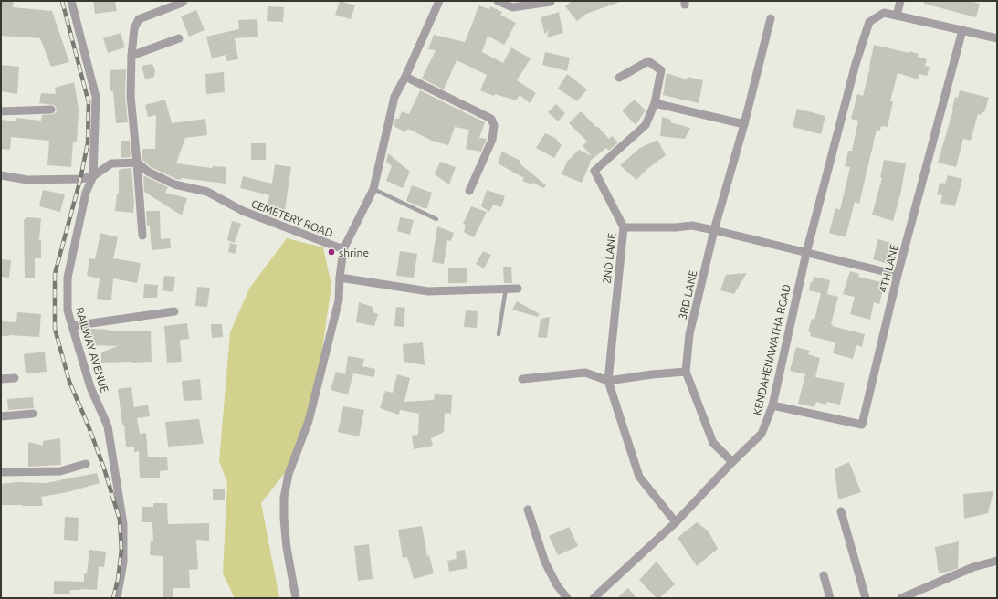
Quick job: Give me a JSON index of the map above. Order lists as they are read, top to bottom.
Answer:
{
  "streets": {
    "street": [
      "CEMETERY ROAD",
      "2ND LANE",
      "4TH LANE",
      "3RD LANE",
      "RAILWAY AVENUE",
      "KENDAHENAWATHA ROAD"
    ]
  },
  "crossings": [
    ["2ND LANE", "KENDAHENAWATHA ROAD"],
    ["4TH LANE", "KENDAHENAWATHA ROAD"],
    ["3RD LANE", "KENDAHENAWATHA ROAD"]
  ],
  "places": ["shrine"]
}
